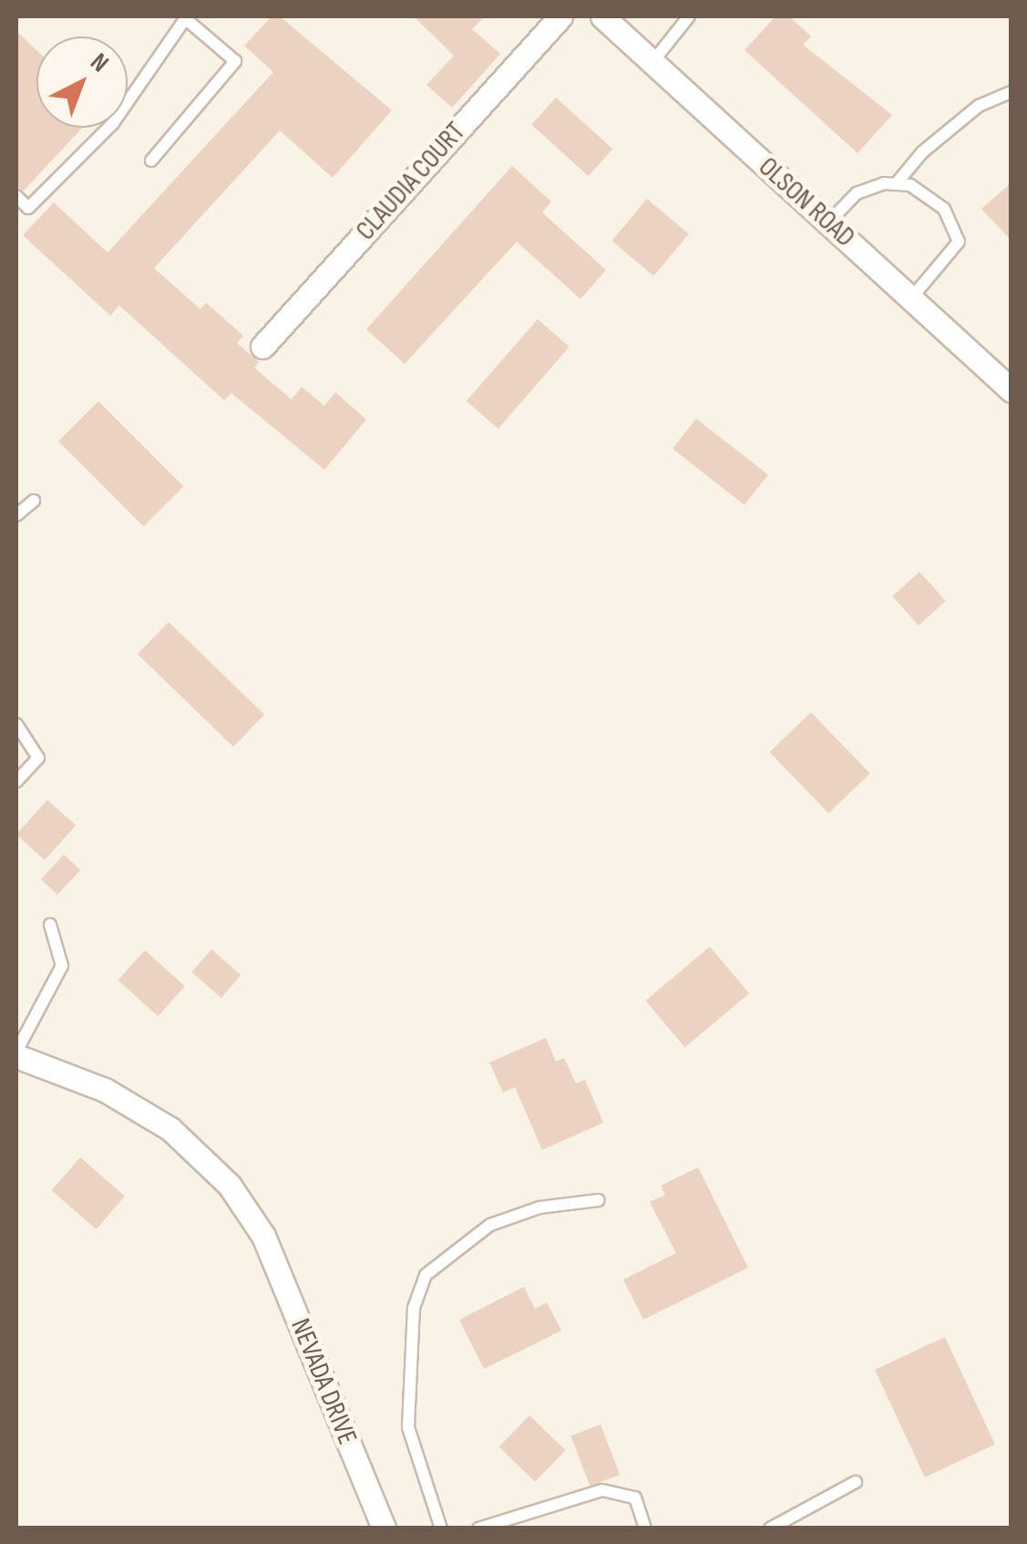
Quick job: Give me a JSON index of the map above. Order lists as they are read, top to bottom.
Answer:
{
  "streets": {
    "street": ["CLAUDIA COURT", "OLSON ROAD", "NEVADA DRIVE"]
  },
  "north": "top right"
}
